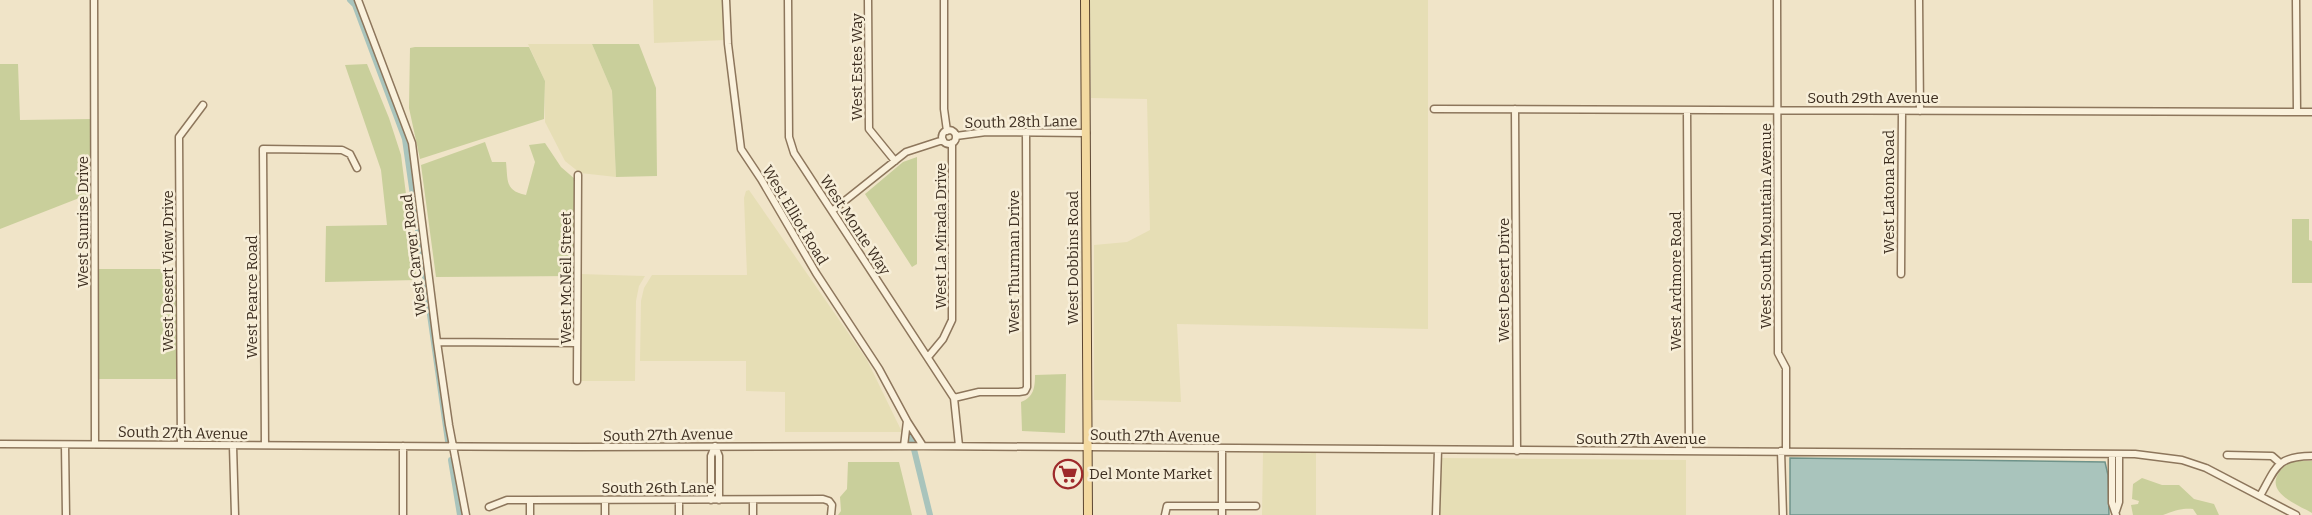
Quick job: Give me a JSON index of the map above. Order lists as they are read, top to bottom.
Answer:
{
  "streets": {
    "main road": ["West Dobbins Road"],
    "street": [
      "West Estes Way",
      "South 29th Avenue",
      "South 28th Lane",
      "West Latona Road",
      "West Elliot Road",
      "West Sunrise Drive",
      "West Monte Way",
      "West South Mountain Avenue",
      "West La Mirada Drive",
      "West Carver Road",
      "West Thurman Drive",
      "West Desert View Drive",
      "West McNeil Street",
      "West Desert Drive",
      "West Ardmore Road",
      "West Pearce Road",
      "South 27th Avenue",
      "South 26th Lane"
    ]
  },
  "crossings": [
    ["South 29th Avenue", "West Latona Road"],
    ["South 29th Avenue", "West South Mountain Avenue"],
    ["South 29th Avenue", "West Desert Drive"],
    ["South 29th Avenue", "West Ardmore Road"],
    ["South 28th Lane", "West La Mirada Drive"],
    ["South 28th Lane", "West Dobbins Road"],
    ["South 28th Lane", "West Thurman Drive"],
    ["West Elliot Road", "South 27th Avenue"],
    ["West Sunrise Drive", "South 27th Avenue"],
    ["West Monte Way", "West La Mirada Drive"],
    ["West Monte Way", "West Thurman Drive"],
    ["West Monte Way", "South 27th Avenue"],
    ["West South Mountain Avenue", "South 27th Avenue"],
    ["West Carver Road", "South 27th Avenue"],
    ["West Dobbins Road", "South 27th Avenue"],
    ["West Desert View Drive", "South 27th Avenue"],
    ["West Desert Drive", "South 27th Avenue"],
    ["West Ardmore Road", "South 27th Avenue"],
    ["West Pearce Road", "South 27th Avenue"]
  ],
  "places": {
    "supermarket": ["Del Monte Market"]
  }
}
